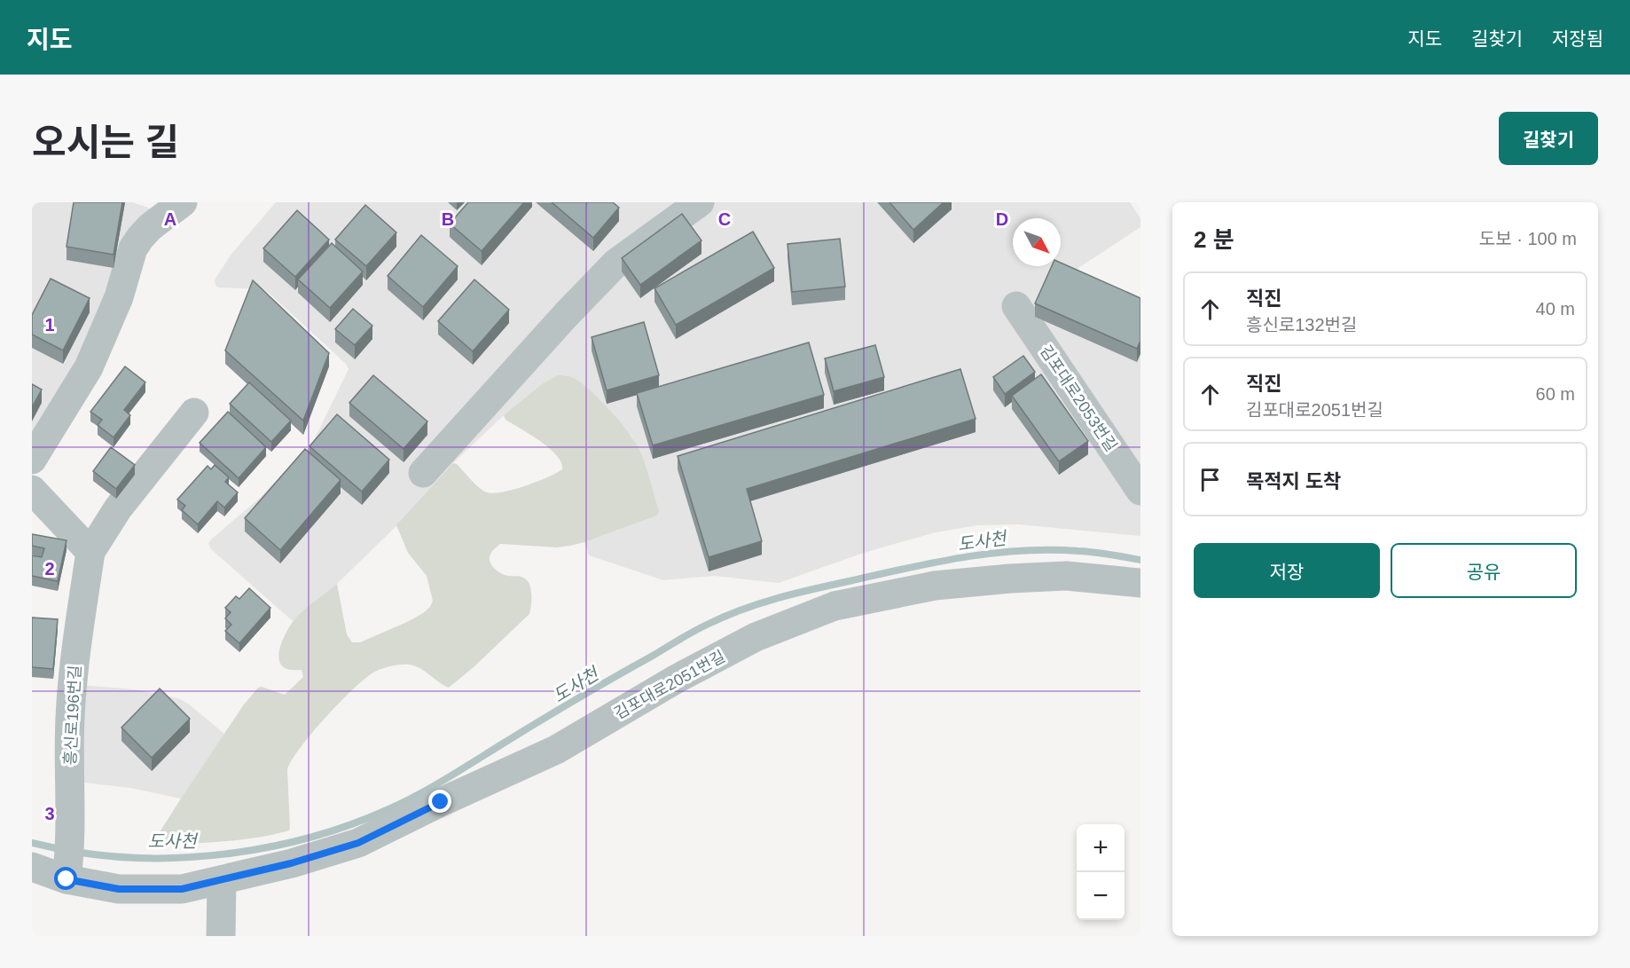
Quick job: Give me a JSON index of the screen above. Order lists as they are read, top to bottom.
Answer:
{
  "streets": {
    "lane": ["김포대로2053번길", "김포대로2051번길", "흥신로196번길"]
  },
  "crossings": [
    ["김포대로2051번길", "흥신로196번길"]
  ],
  "water": ["도사천"],
  "north": "bottom right",
  "page": {
    "header": "지도",
    "nav": ["지도", "길찾기", "저장됨"],
    "title": "오시는 길",
    "buttons": [
      "길찾기",
      ["저장", "공유"]
    ],
    "heading": ["2 분", "도보 · 100 m"],
    "list": [
      ["직진", "흥신로132번길", "40 m"],
      ["직진", "김포대로2051번길", "60 m"],
      "목적지 도착"
    ],
    "map_buttons": ["+", "−"]
  },
  "grid": {
    "columns": [
      "A",
      "B",
      "C",
      "D"
    ],
    "rows": ["1", "2", "3"]
  }
}
